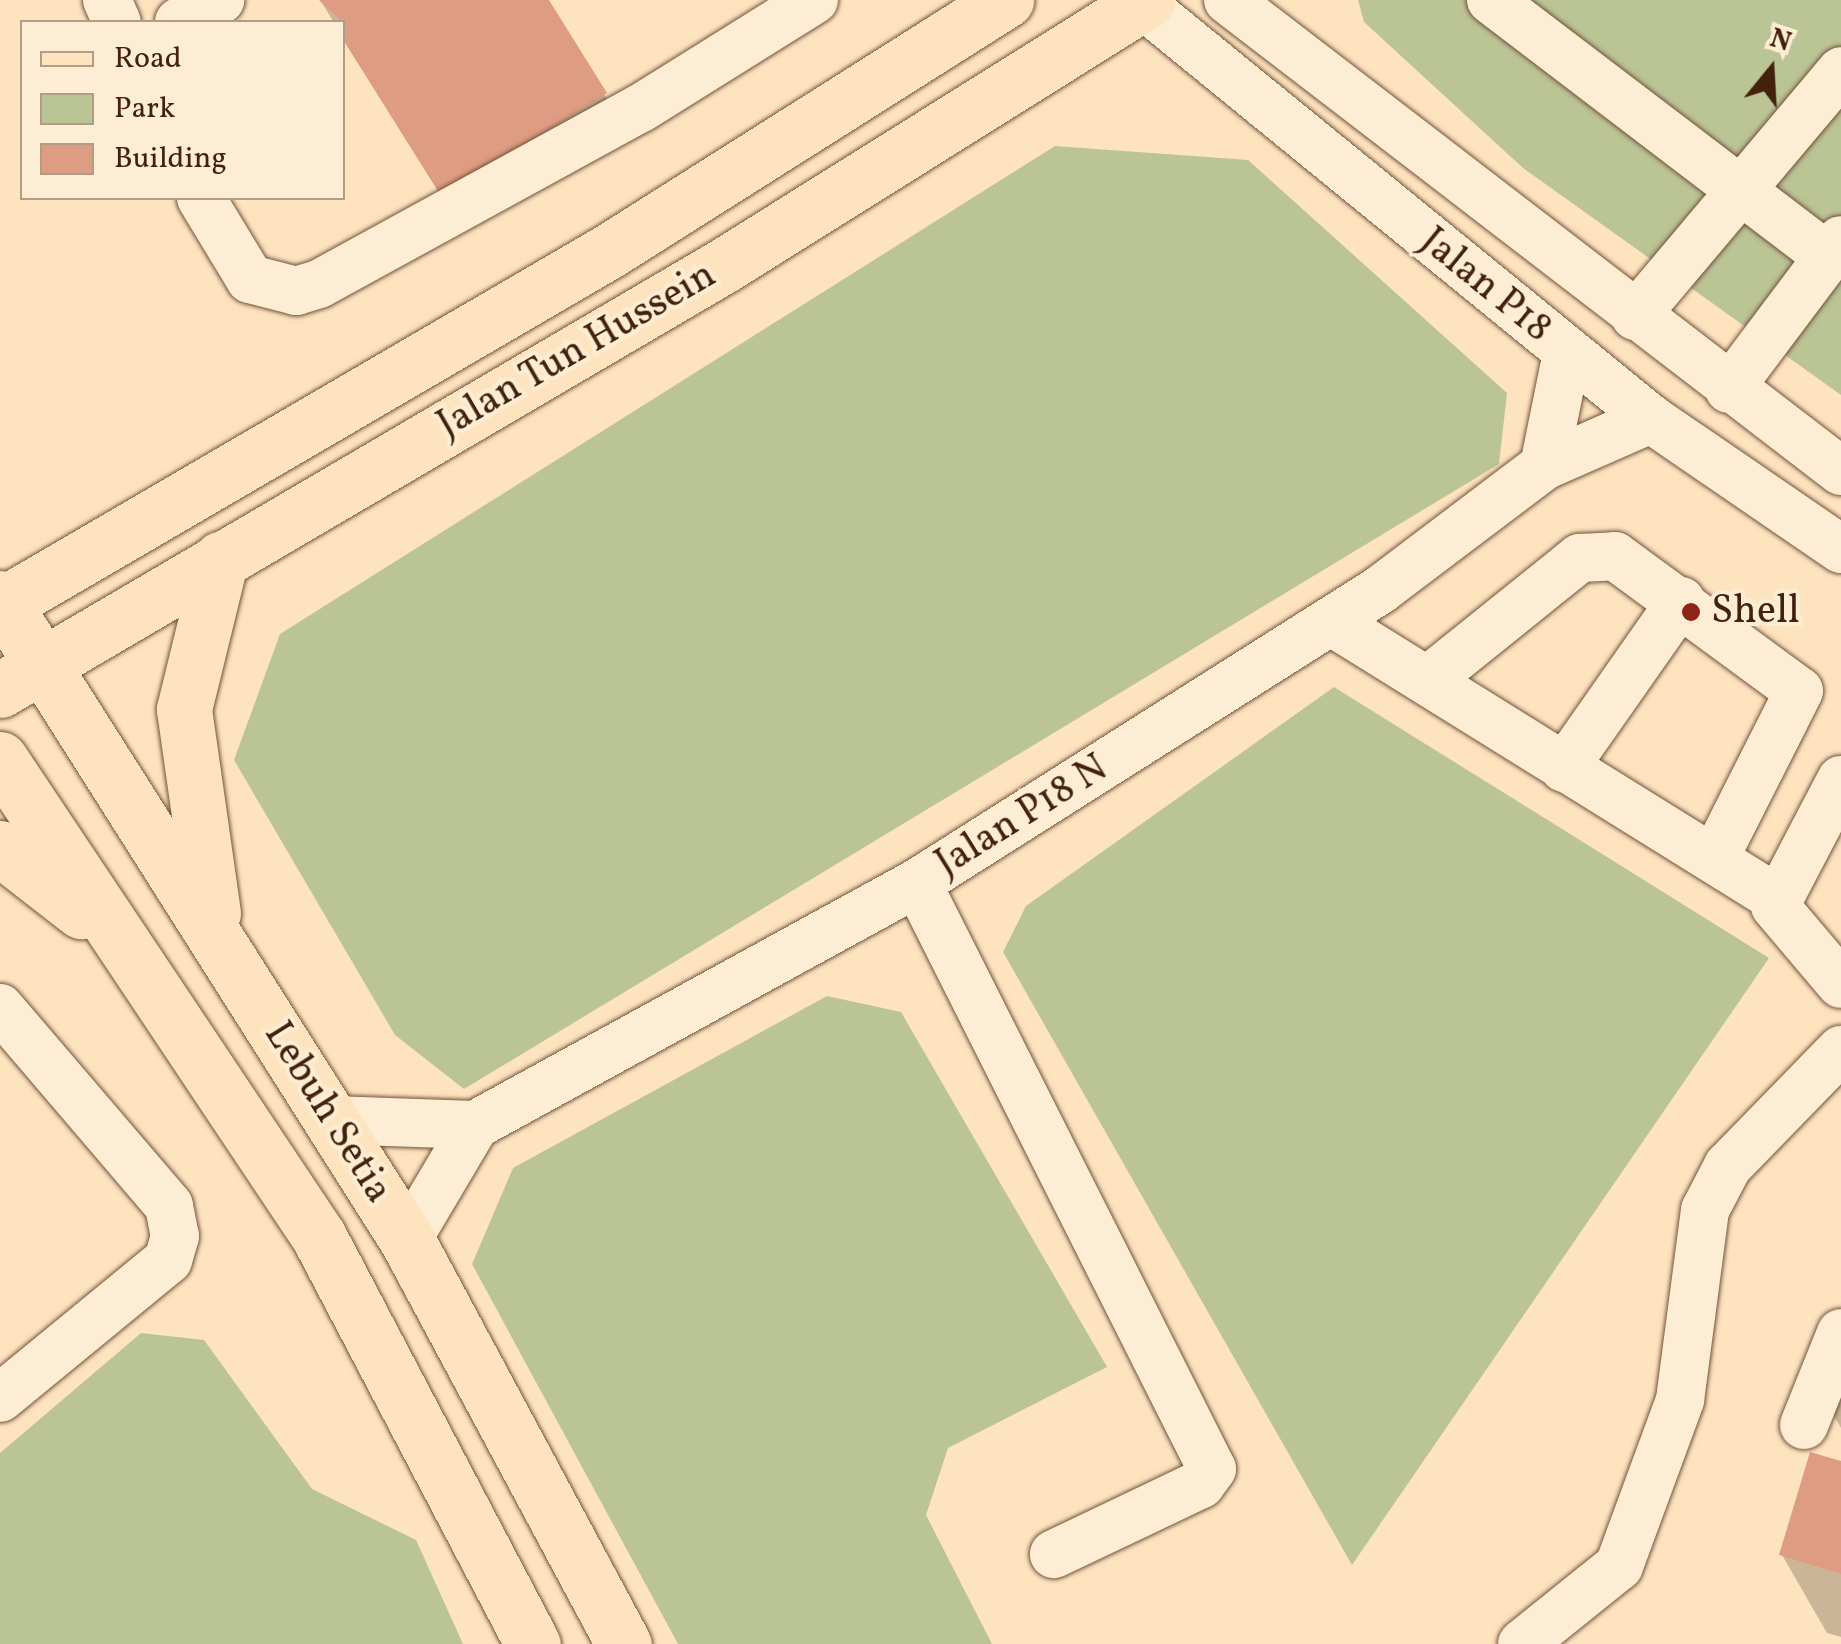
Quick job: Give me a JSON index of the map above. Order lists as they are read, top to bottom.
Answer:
{
  "streets": {
    "main road": ["Jalan Tun Hussein", "Lebuh Setia"],
    "street": ["Jalan P18", "Jalan P18 N"]
  },
  "crossings": [
    ["Jalan P18", "Jalan Tun Hussein"],
    ["Jalan P18", "Jalan P18 N"],
    ["Jalan Tun Hussein", "Lebuh Setia"]
  ],
  "places": ["Shell"],
  "legend": ["Road", "Park", "Building"],
  "north": "top"
}
